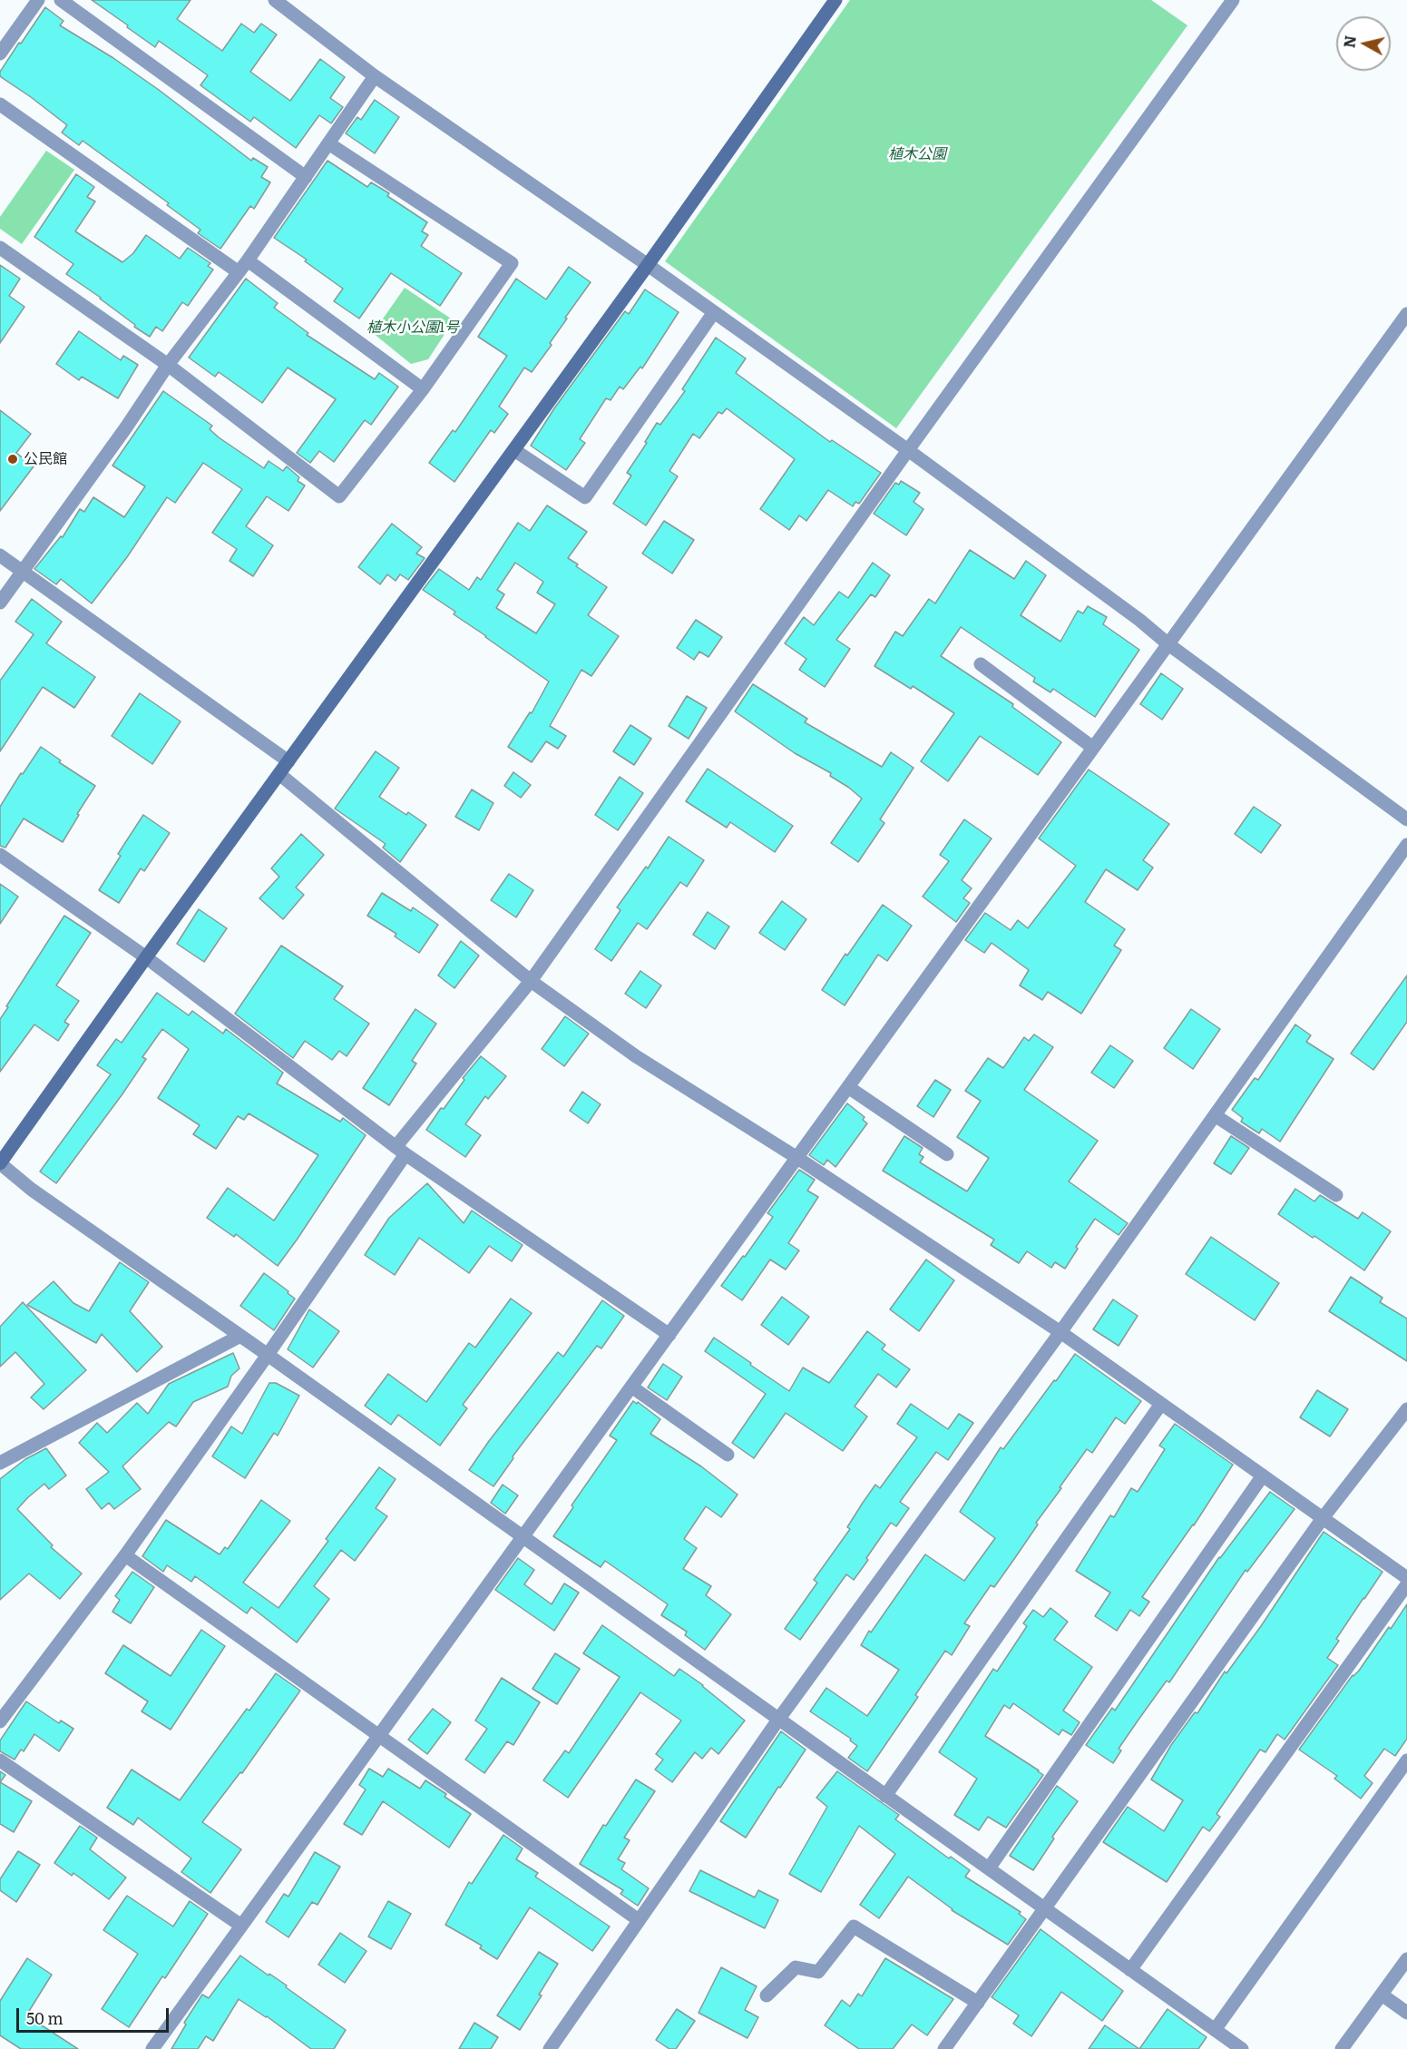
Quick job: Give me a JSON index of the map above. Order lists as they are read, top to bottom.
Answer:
{
  "parks": ["植木公園", "植木小公園1号"],
  "places": ["公民館"],
  "scale_bar": "50 m",
  "north": "left"
}
